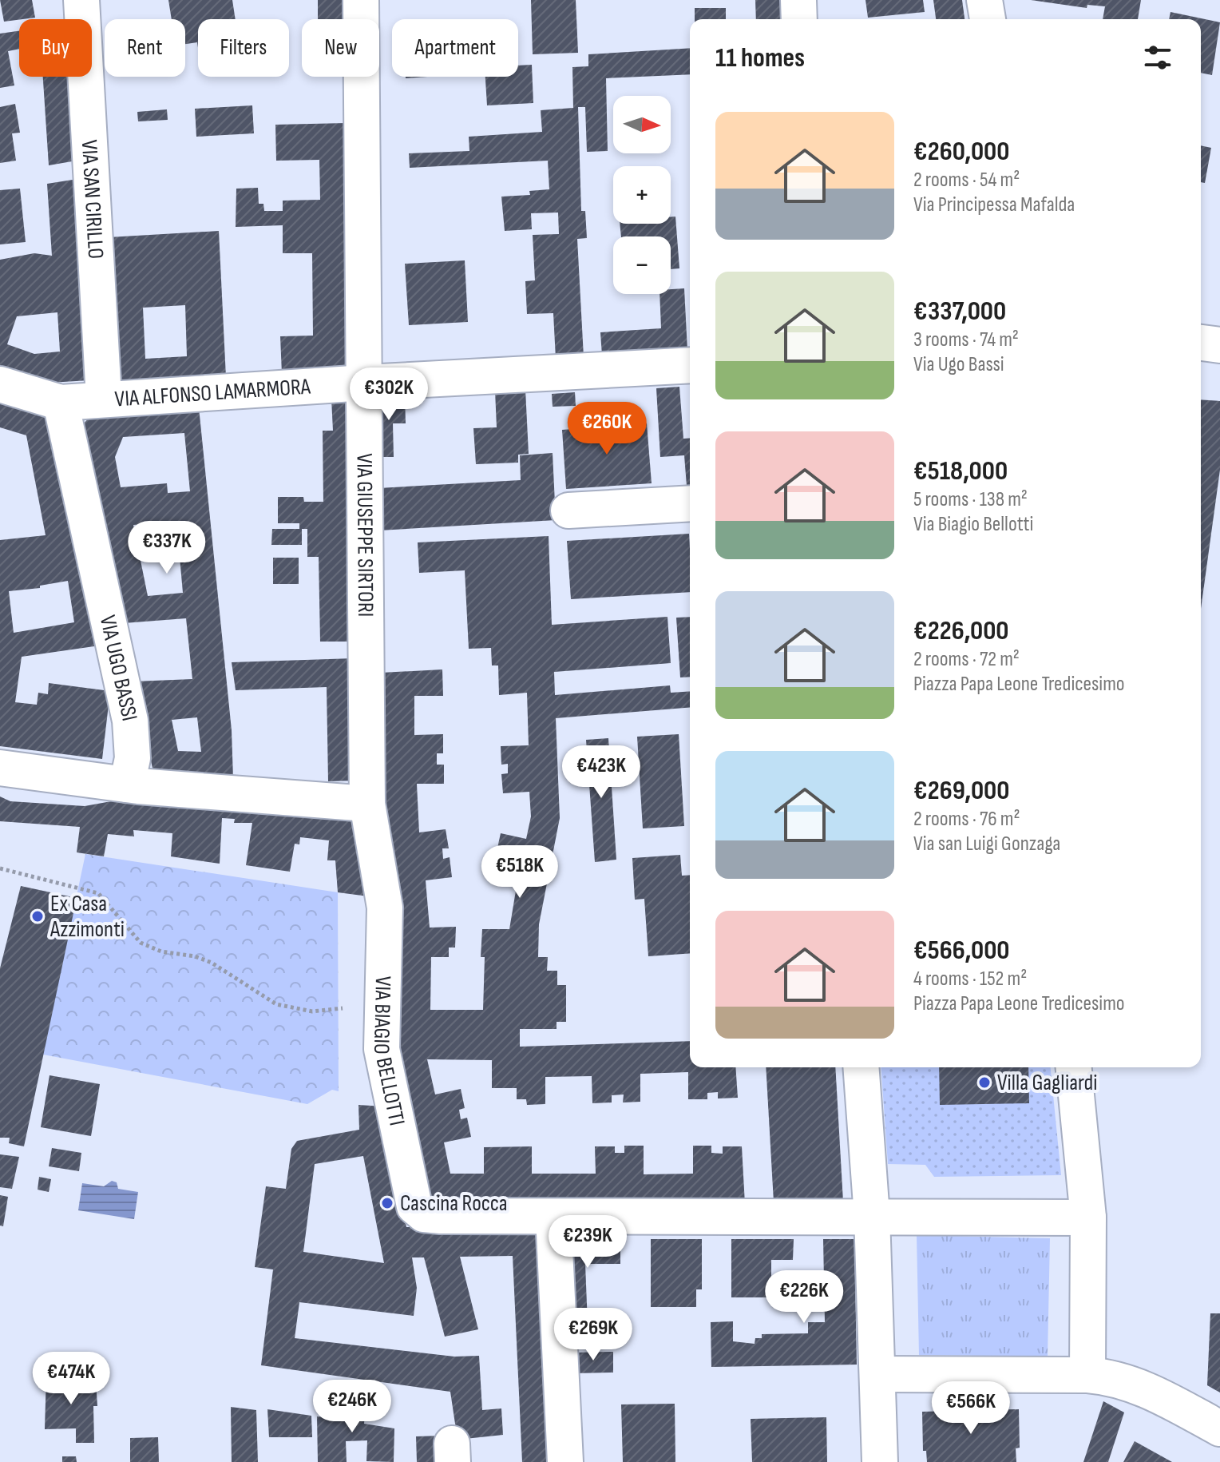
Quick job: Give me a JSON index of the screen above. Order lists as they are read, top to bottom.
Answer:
{
  "streets": {
    "street": [
      "VIA SAN CIRILLO",
      "VIA ALFONSO LAMARMORA",
      "VIA GIUSEPPE SIRTORI",
      "VIA UGO BASSI",
      "VIA BIAGIO BELLOTTI"
    ]
  },
  "crossings": [
    ["VIA SAN CIRILLO", "VIA ALFONSO LAMARMORA"],
    ["VIA ALFONSO LAMARMORA", "VIA GIUSEPPE SIRTORI"],
    ["VIA ALFONSO LAMARMORA", "VIA UGO BASSI"],
    ["VIA GIUSEPPE SIRTORI", "VIA BIAGIO BELLOTTI"]
  ],
  "places": ["Ex Casa Azzimonti", "Villa Gagliardi", "Cascina Rocca"],
  "north": "right",
  "page": {
    "chip": [
      "Buy",
      "Rent",
      "Filters",
      "New",
      "Apartment"
    ],
    "heading": "11 homes",
    "map_buttons": ["+", "−"],
    "list": [
      {
        "name": "€260,000",
        "note": "2 rooms · 54 m² · Via Principessa Mafalda"
      },
      {
        "name": "€337,000",
        "note": "3 rooms · 74 m² · Via Ugo Bassi"
      },
      {
        "name": "€518,000",
        "note": "5 rooms · 138 m² · Via Biagio Bellotti"
      },
      {
        "name": "€226,000",
        "note": "2 rooms · 72 m² · Piazza Papa Leone Tredicesimo"
      },
      {
        "name": "€269,000",
        "note": "2 rooms · 76 m² · Via san Luigi Gonzaga"
      },
      {
        "name": "€566,000",
        "note": "4 rooms · 152 m² · Piazza Papa Leone Tredicesimo"
      }
    ],
    "price": [
      "€302K",
      "€260K",
      "€337K",
      "€423K",
      "€518K",
      "€239K",
      "€226K",
      "€269K",
      "€474K",
      "€246K",
      "€566K"
    ]
  }
}
